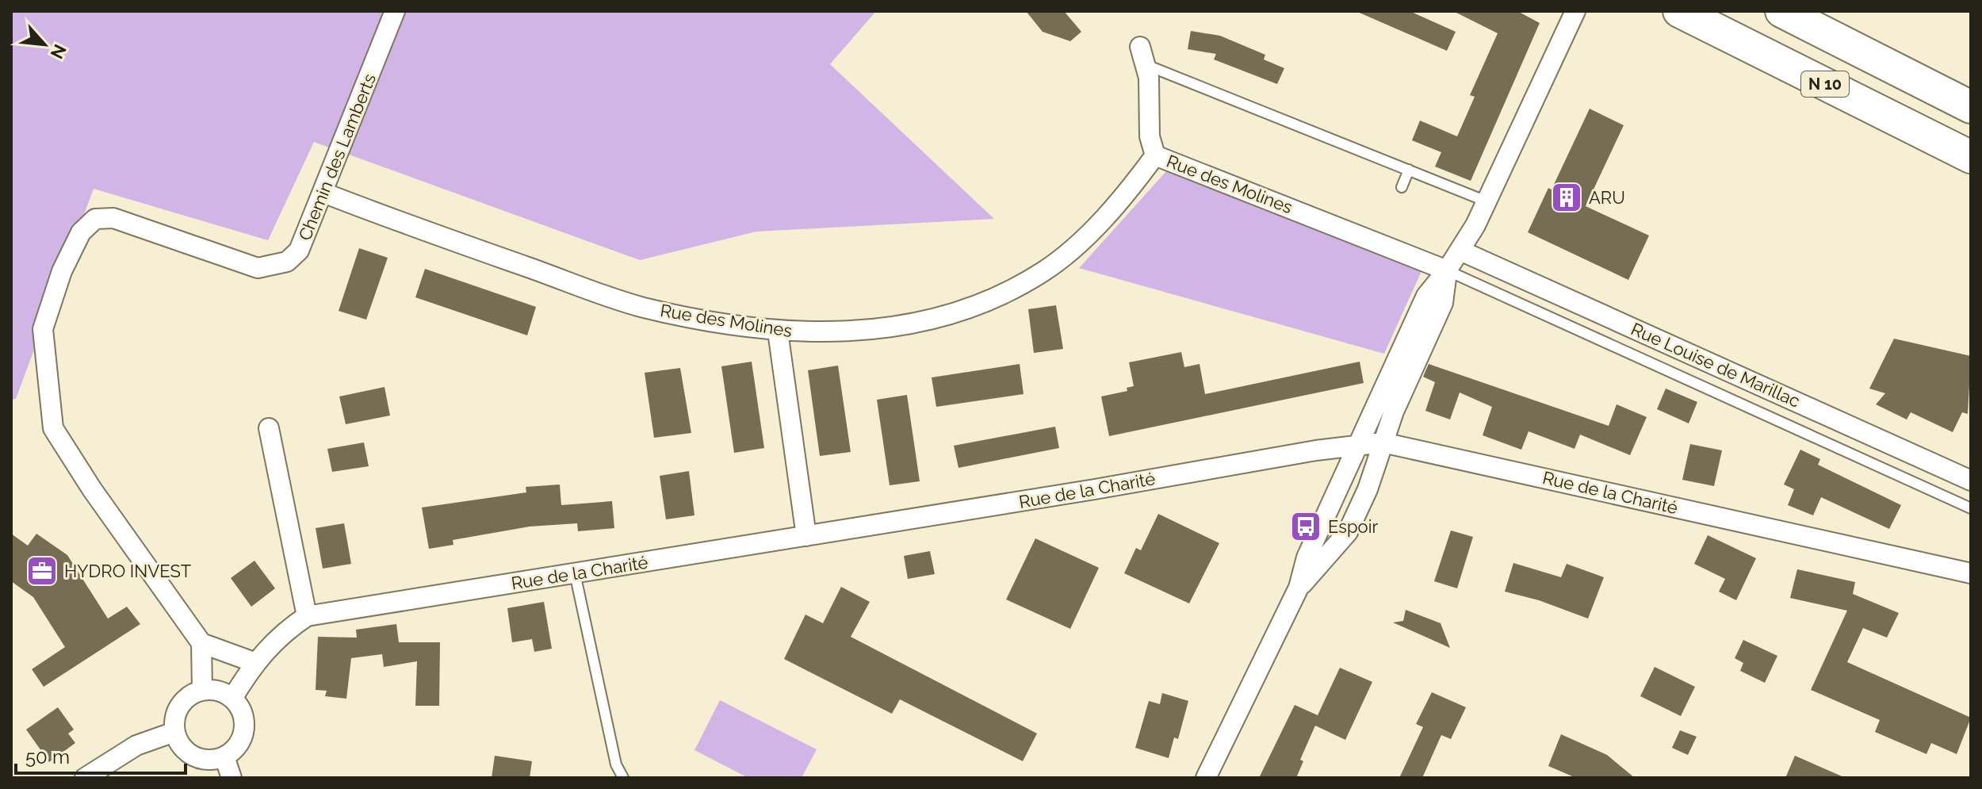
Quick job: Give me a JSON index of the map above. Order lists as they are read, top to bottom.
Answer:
{
  "streets": {
    "highway": ["N 10"],
    "street": [
      "Chemin des Lamberts",
      "Rue des Molines",
      "Rue Louise de Marillac",
      "Rue de la Charité"
    ]
  },
  "crossings": [
    ["Chemin des Lamberts", "Rue des Molines"]
  ],
  "places": {
    "building": ["ARU"],
    "bus stop": ["Espoir"],
    "office": ["HYDRO INVEST"]
  },
  "scale_bar": "50 m",
  "north": "bottom right"
}
